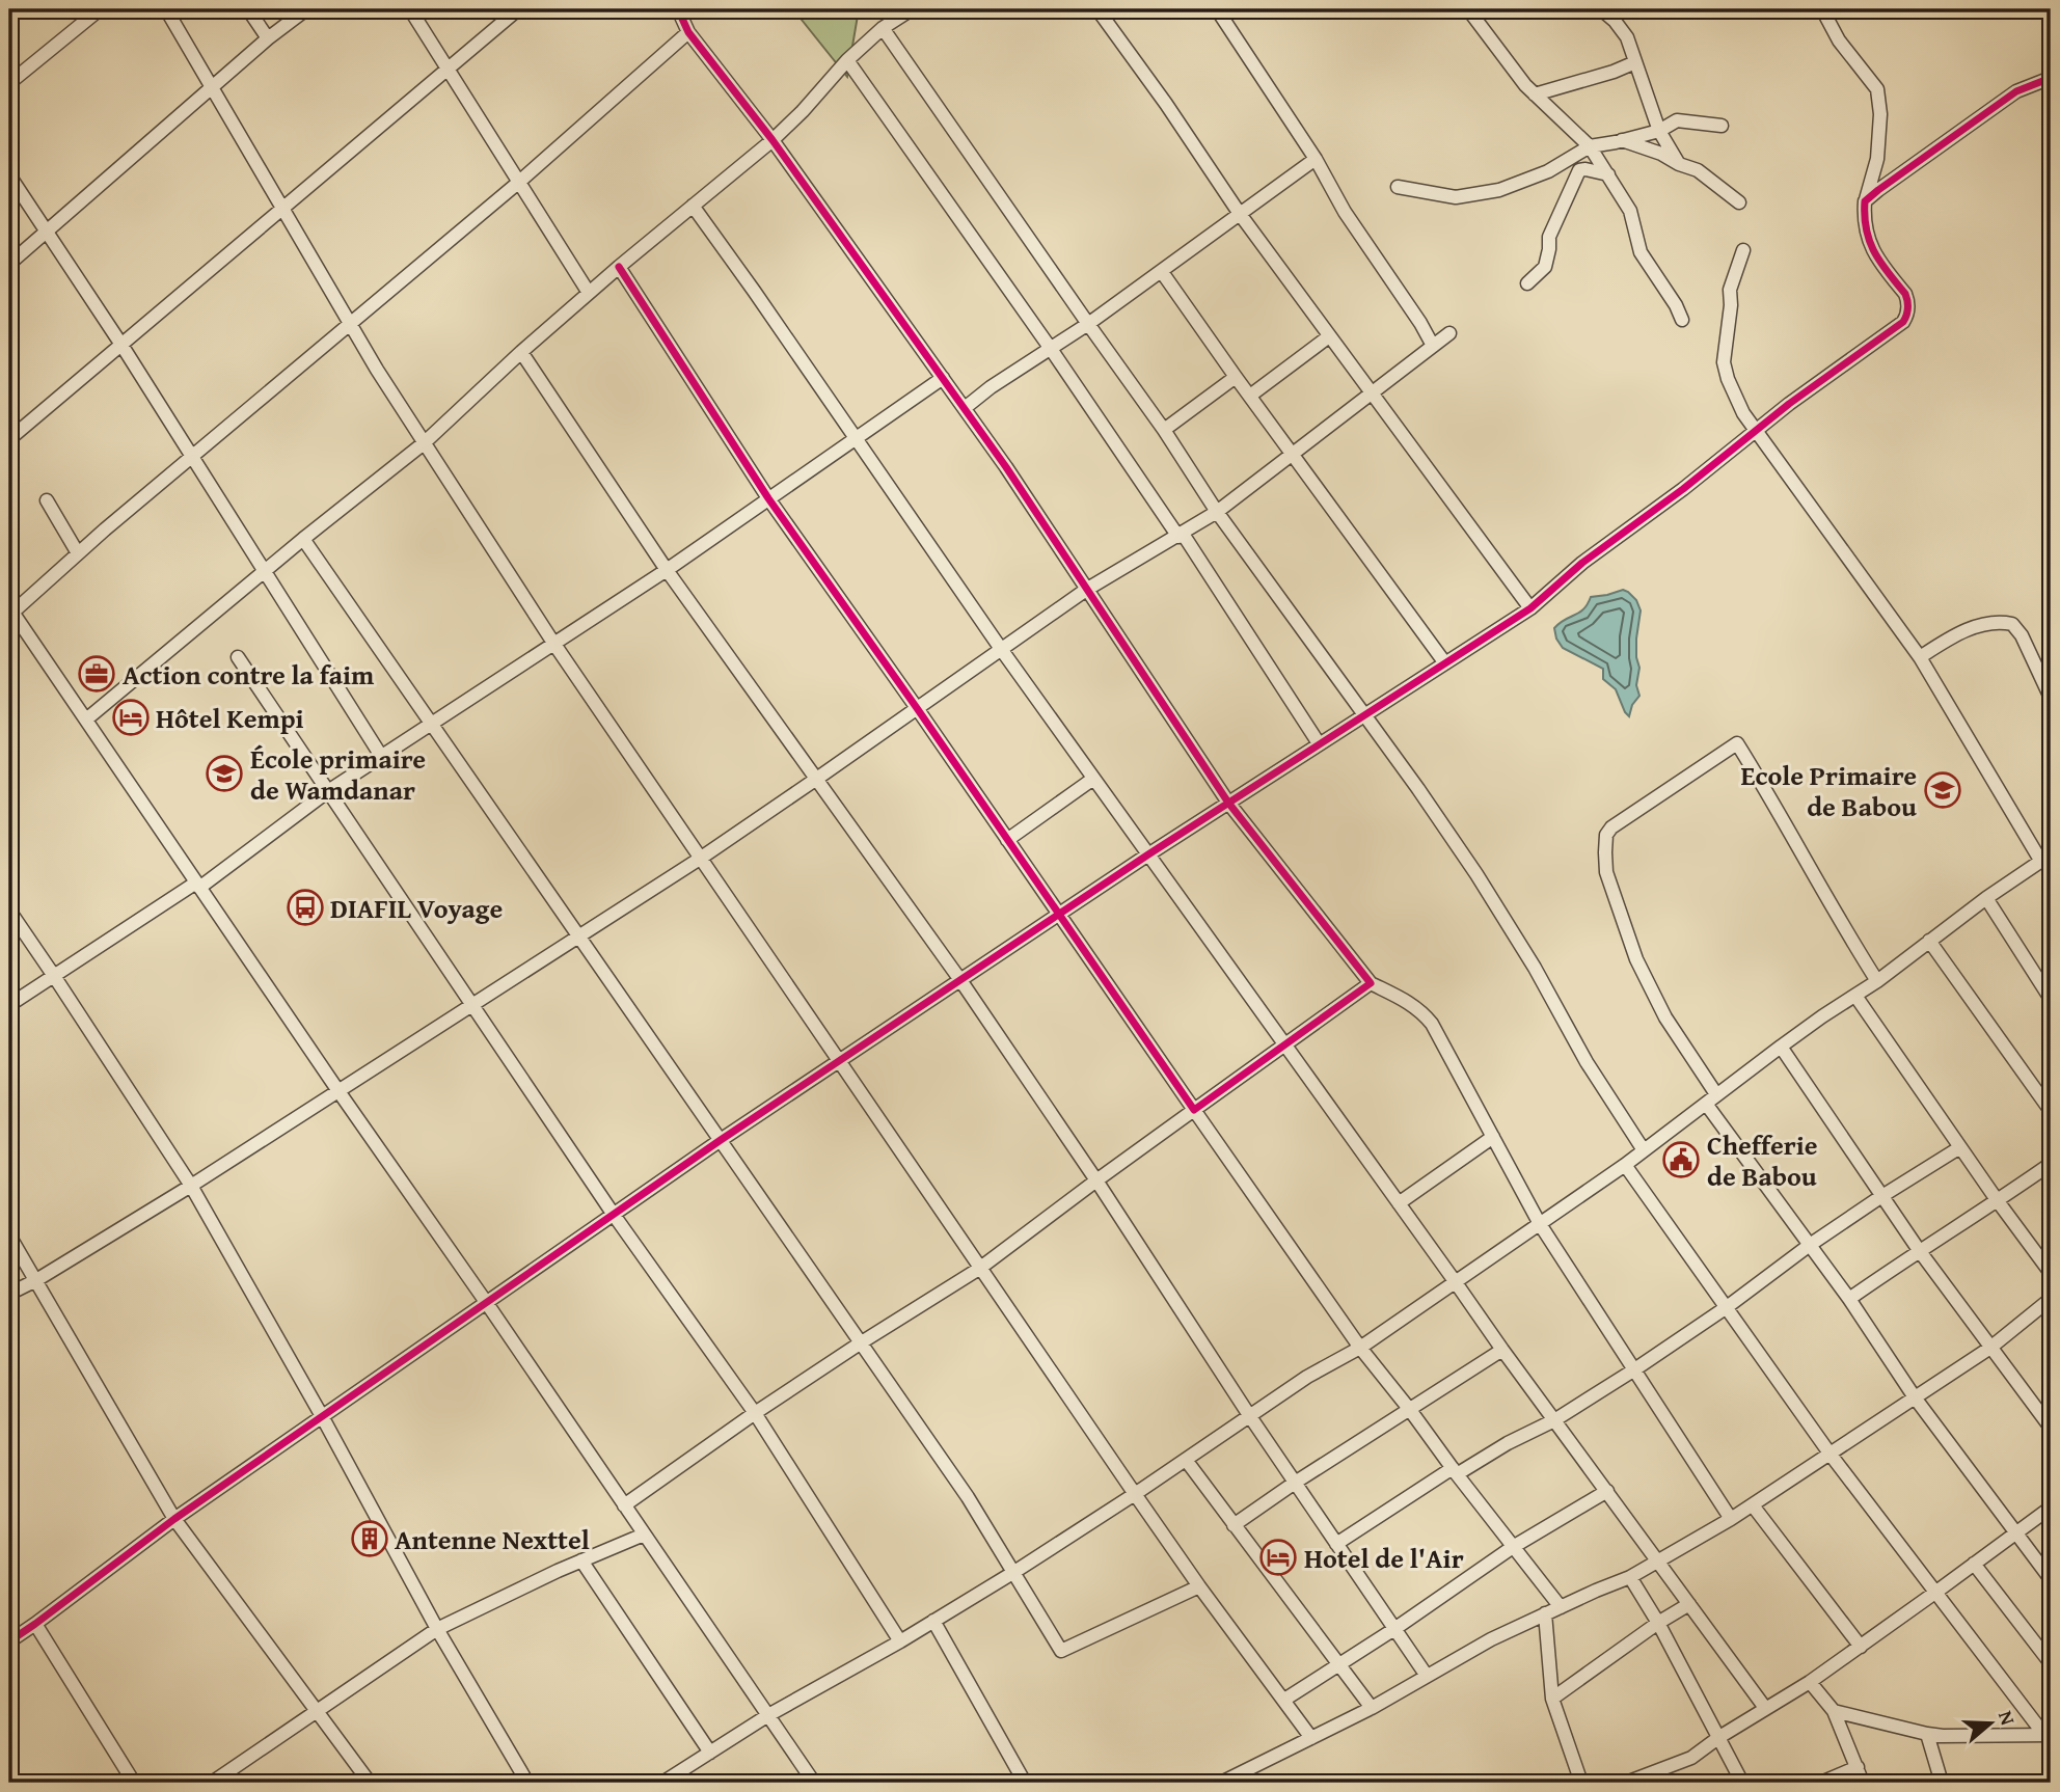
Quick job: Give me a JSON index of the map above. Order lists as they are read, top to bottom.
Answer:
{
  "places": {
    "office": ["Action contre la faim"],
    "hotel": ["Hôtel Kempi", "Hotel de l'Air"],
    "school or university": ["École primaire de Wamdanar", "Ecole Primaire de Babou"],
    "bus stop": ["DIAFIL Voyage"],
    "public building": ["Chefferie de Babou"],
    "building": ["Antenne Nexttel"]
  },
  "north": "right"
}
